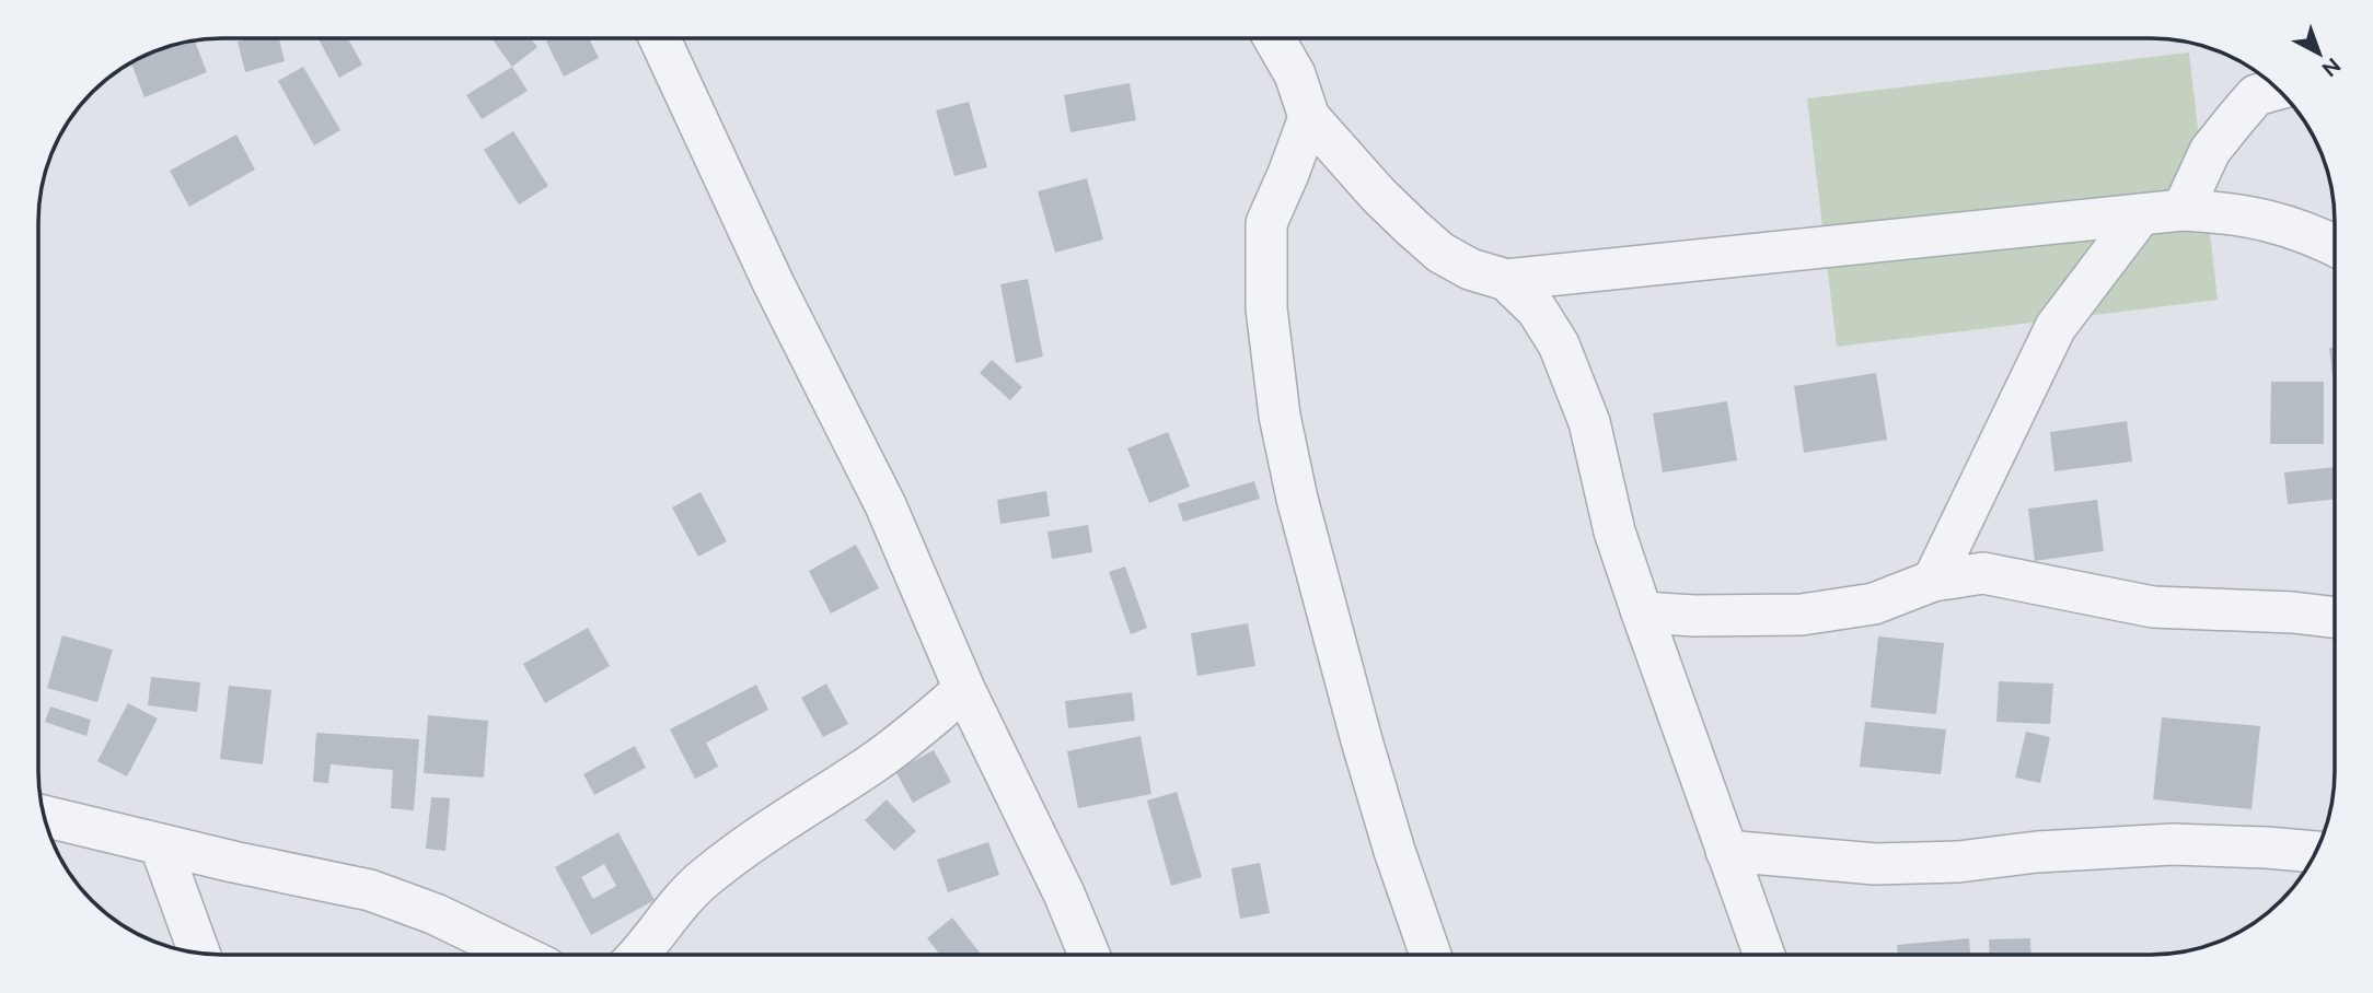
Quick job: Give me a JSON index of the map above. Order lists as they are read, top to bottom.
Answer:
{
  "north": "bottom right"
}
